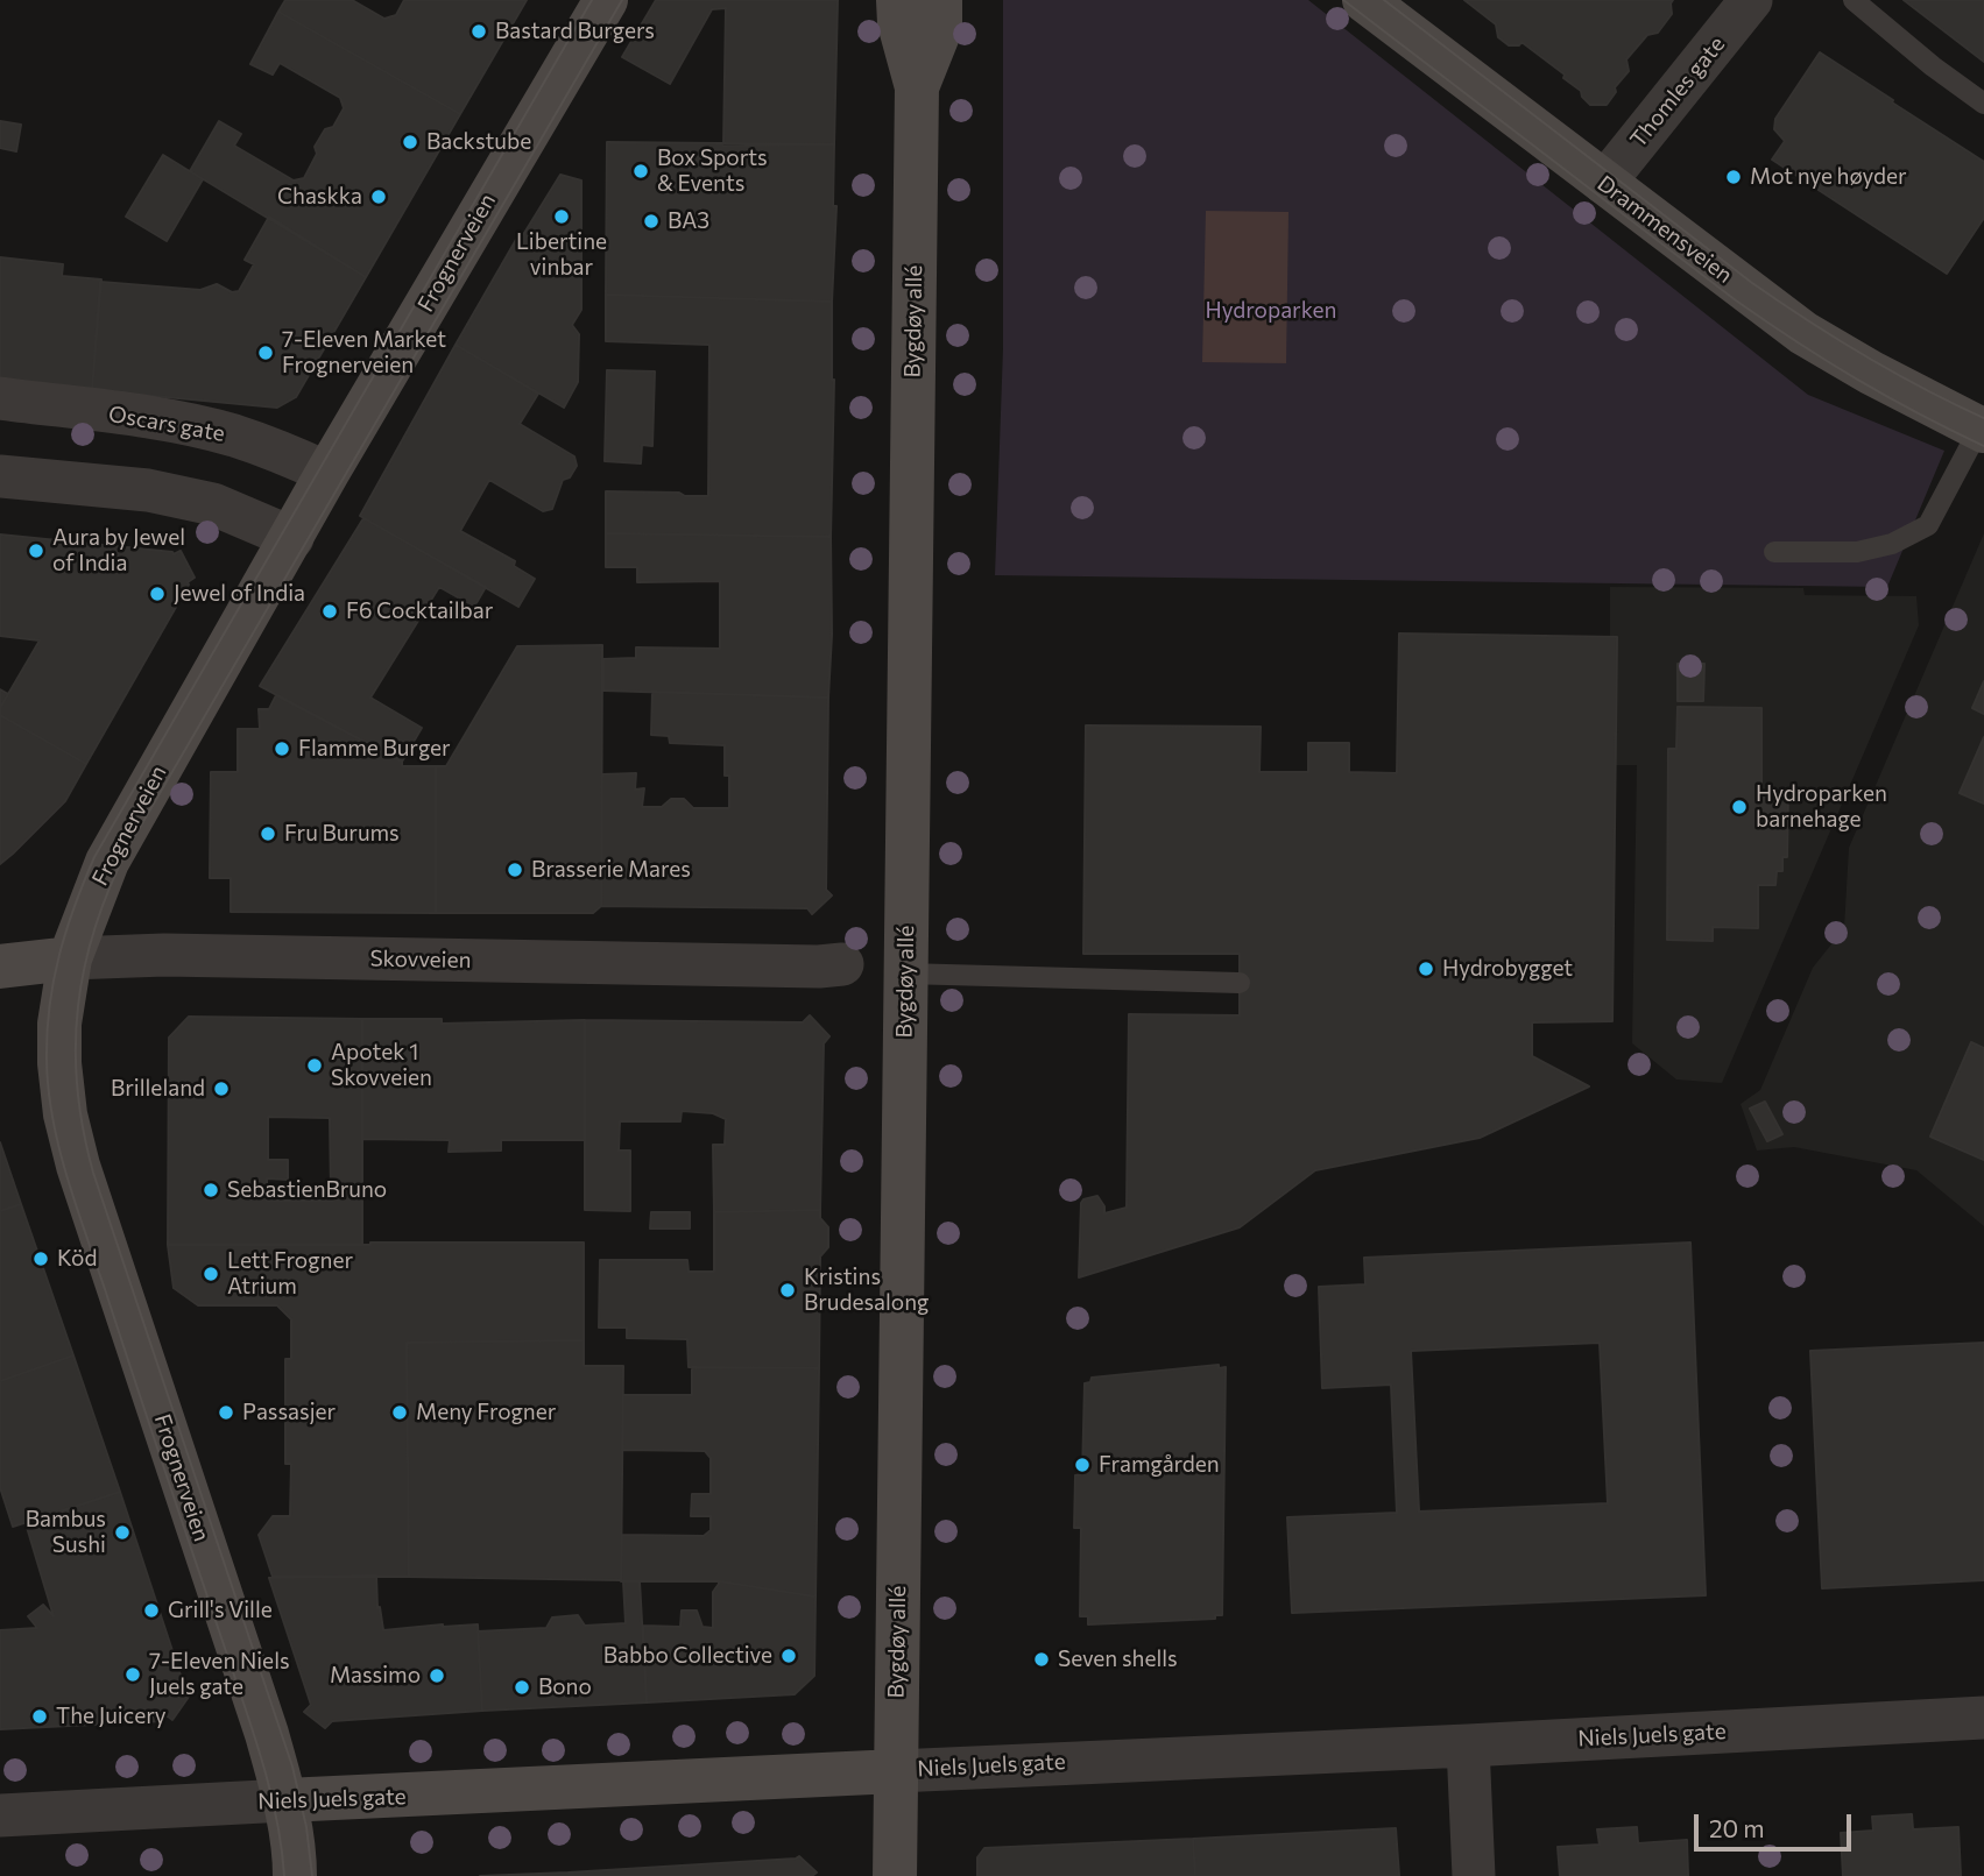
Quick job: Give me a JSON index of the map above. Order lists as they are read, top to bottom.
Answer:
{
  "streets": {
    "street": [
      "Thomles gate",
      "Drammensveien",
      "Frognerveien",
      "Bygdøy allé",
      "Oscars gate",
      "Skovveien",
      "Niels Juels gate"
    ]
  },
  "crossings": [
    ["Thomles gate", "Drammensveien"],
    ["Frognerveien", "Oscars gate"],
    ["Frognerveien", "Skovveien"],
    ["Frognerveien", "Niels Juels gate"],
    ["Bygdøy allé", "Niels Juels gate"]
  ],
  "parks": ["Hydroparken"],
  "places": [
    "Bastard Burgers",
    "Backstube",
    "Box Sports & Events",
    "Mot nye høyder",
    "Chaskka",
    "Libertine vinbar",
    "BA3",
    "7-Eleven Market Frognerveien",
    "Aura by Jewel of India",
    "Jewel of India",
    "F6 Cocktailbar",
    "Flamme Burger",
    "Hydroparken barnehage",
    "Fru Burums",
    "Brasserie Mares",
    "Hydrobygget",
    "Apotek 1 Skovveien",
    "Brilleland",
    "SebastienBruno",
    "Köd",
    "Lett Frogner Atrium",
    "Kristins Brudesalong",
    "Passasjer",
    "Meny Frogner",
    "Framgården",
    "Bambus Sushi",
    "Grill's Ville",
    "Babbo Collective",
    "Seven shells",
    "7-Eleven Niels Juels gate",
    "Massimo",
    "Bono",
    "The Juicery"
  ],
  "scale_bar": "20 m"
}
